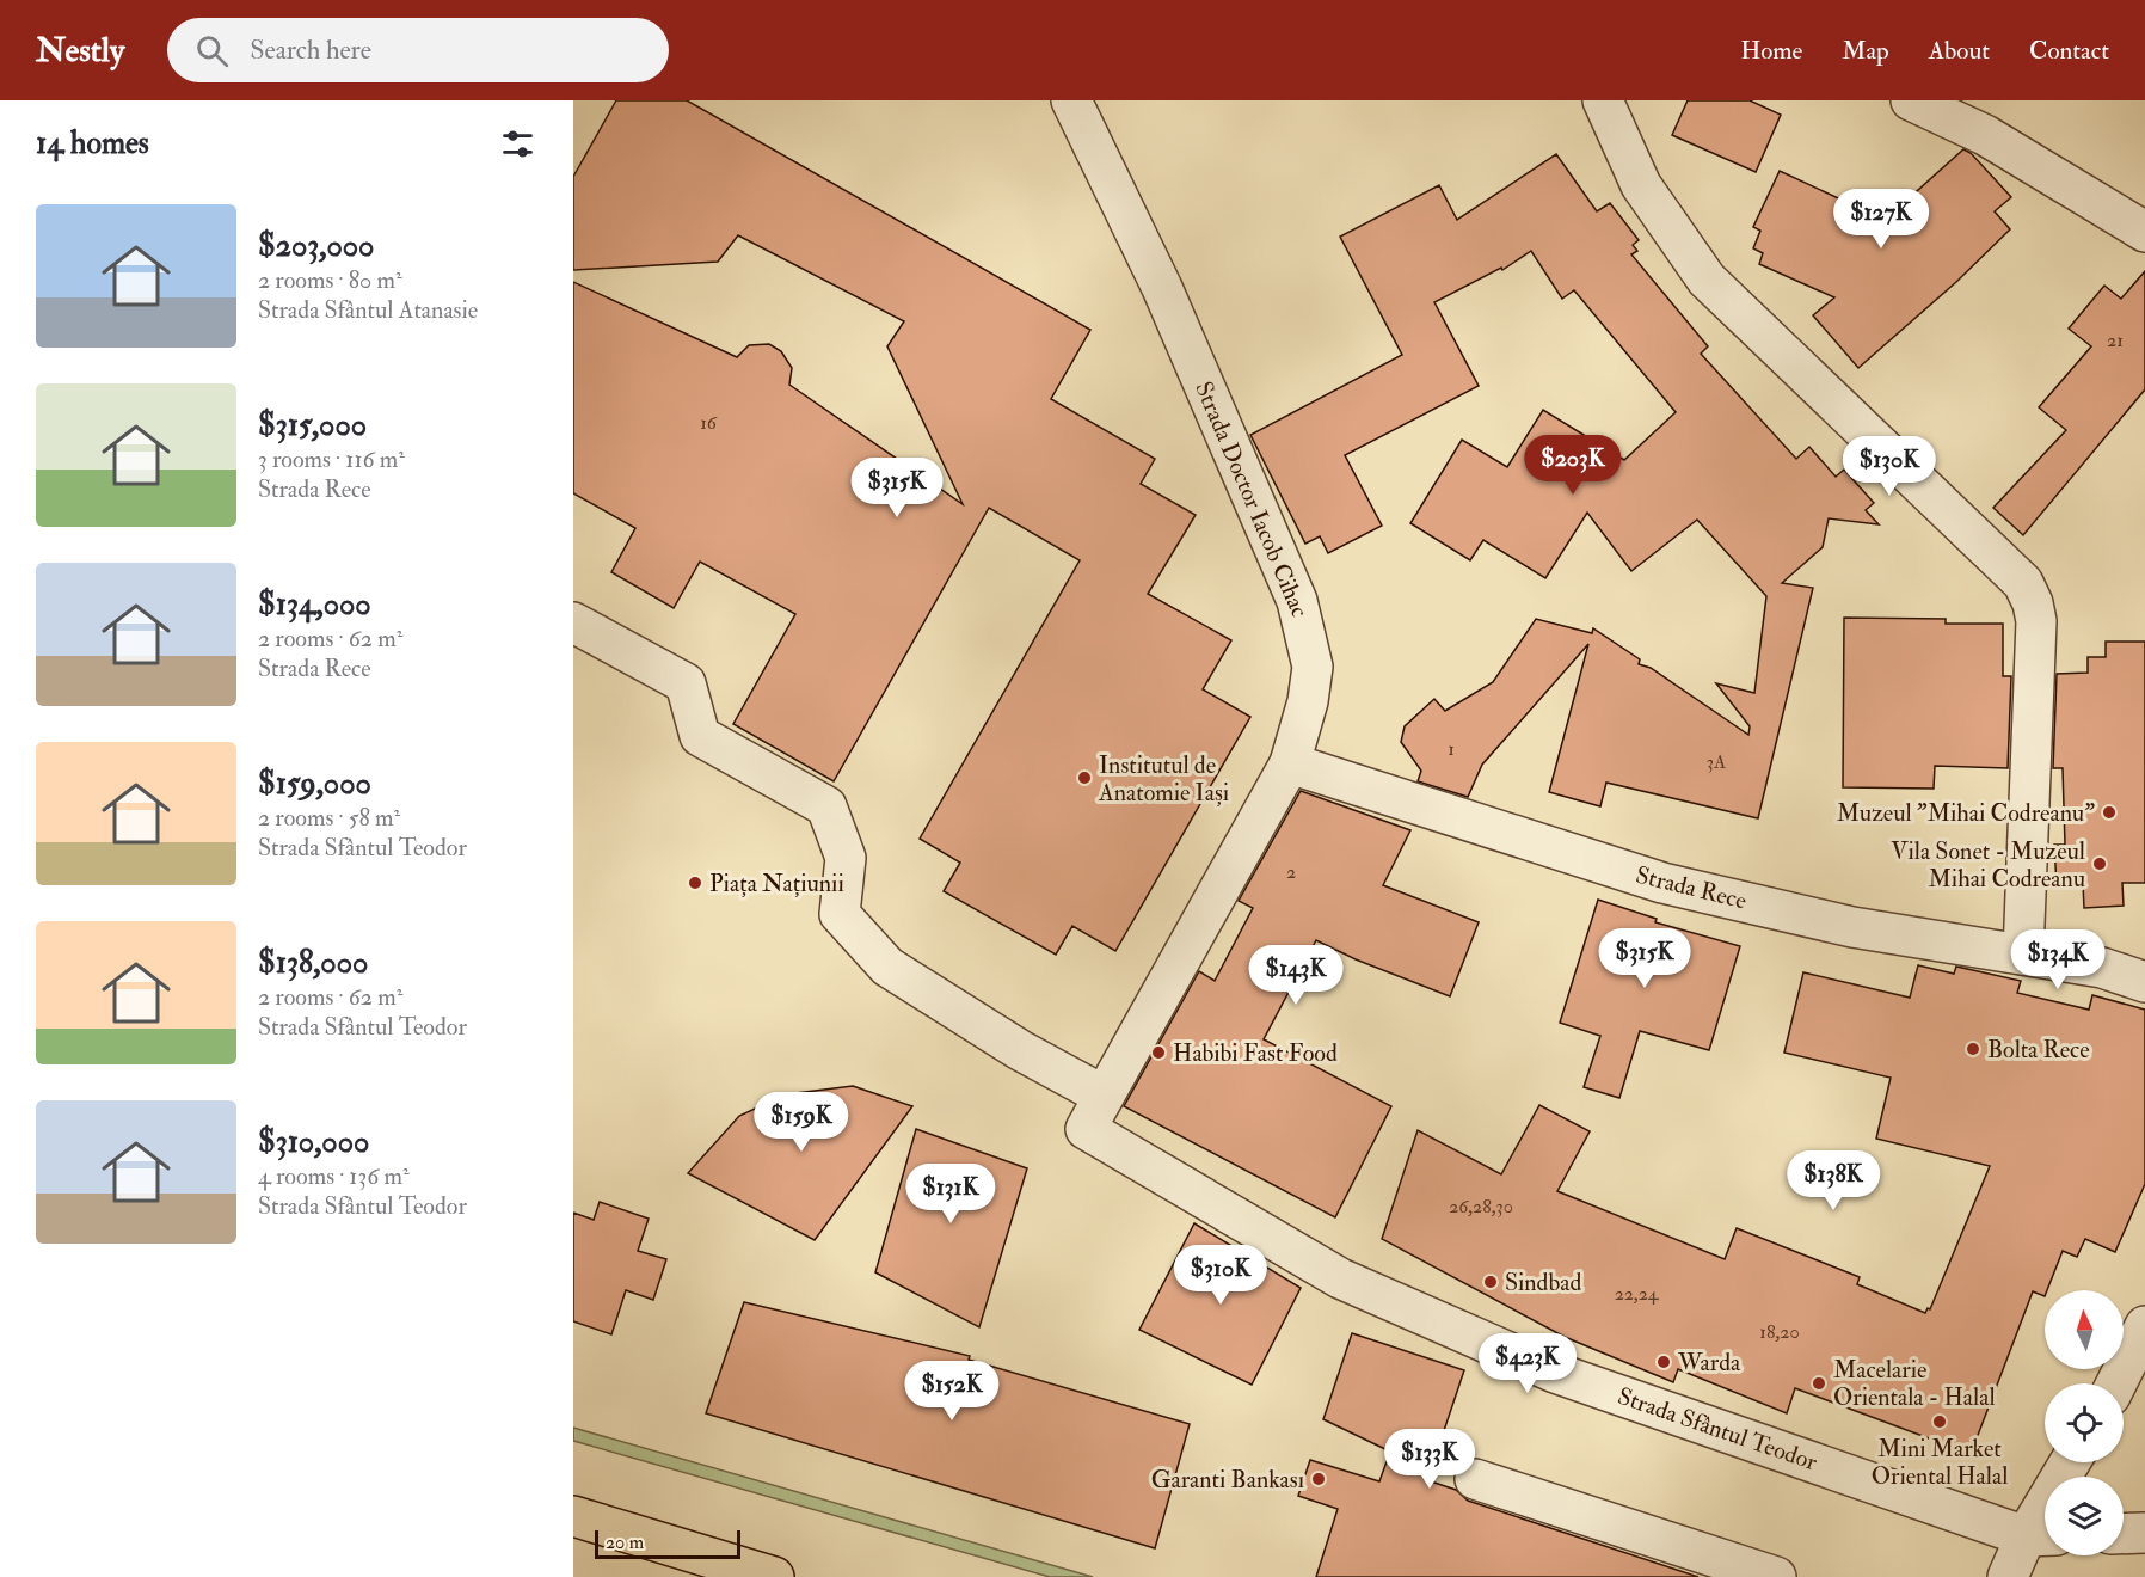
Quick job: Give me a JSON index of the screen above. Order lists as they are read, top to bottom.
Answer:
{
  "streets": {
    "street": ["Strada Doctor Iacob Cihac", "Strada Rece", "Strada Sfântul Teodor"]
  },
  "crossings": [
    ["Strada Doctor Iacob Cihac", "Strada Rece"],
    ["Strada Doctor Iacob Cihac", "Strada Sfântul Teodor"]
  ],
  "places": [
    "Institutul de Anatomie Iași",
    "Muzeul \"Mihai Codreanu\"",
    "Vila Sonet - Muzeul Mihai Codreanu",
    "Piața Națiunii",
    "Bolta Rece",
    "Habibi Fast Food",
    "Sindbad",
    "Warda",
    "Macelarie Orientala - Halal",
    "Mini Market Oriental Halal",
    "Garanti Bankası"
  ],
  "house_numbers": [
    "21",
    "16",
    "1",
    "3A",
    "2",
    "26,28,30",
    "22,24",
    "18,20"
  ],
  "scale_bar": "20 m",
  "north": "top",
  "page": {
    "header": "Nestly",
    "search": "Search here",
    "nav": [
      "Home",
      "Map",
      "About",
      "Contact"
    ],
    "heading": "14 homes",
    "list": [
      {
        "name": "$203,000",
        "note": "2 rooms · 80 m² · Strada Sfântul Atanasie"
      },
      {
        "name": "$315,000",
        "note": "3 rooms · 116 m² · Strada Rece"
      },
      {
        "name": "$134,000",
        "note": "2 rooms · 62 m² · Strada Rece"
      },
      {
        "name": "$159,000",
        "note": "2 rooms · 58 m² · Strada Sfântul Teodor"
      },
      {
        "name": "$138,000",
        "note": "2 rooms · 62 m² · Strada Sfântul Teodor"
      },
      {
        "name": "$310,000",
        "note": "4 rooms · 136 m² · Strada Sfântul Teodor"
      }
    ],
    "price": [
      "$127K",
      "$203K",
      "$130K",
      "$315K",
      "$315K",
      "$134K",
      "$143K",
      "$159K",
      "$138K",
      "$131K",
      "$310K",
      "$423K",
      "$152K",
      "$133K"
    ],
    "scale": "20 m"
  }
}
